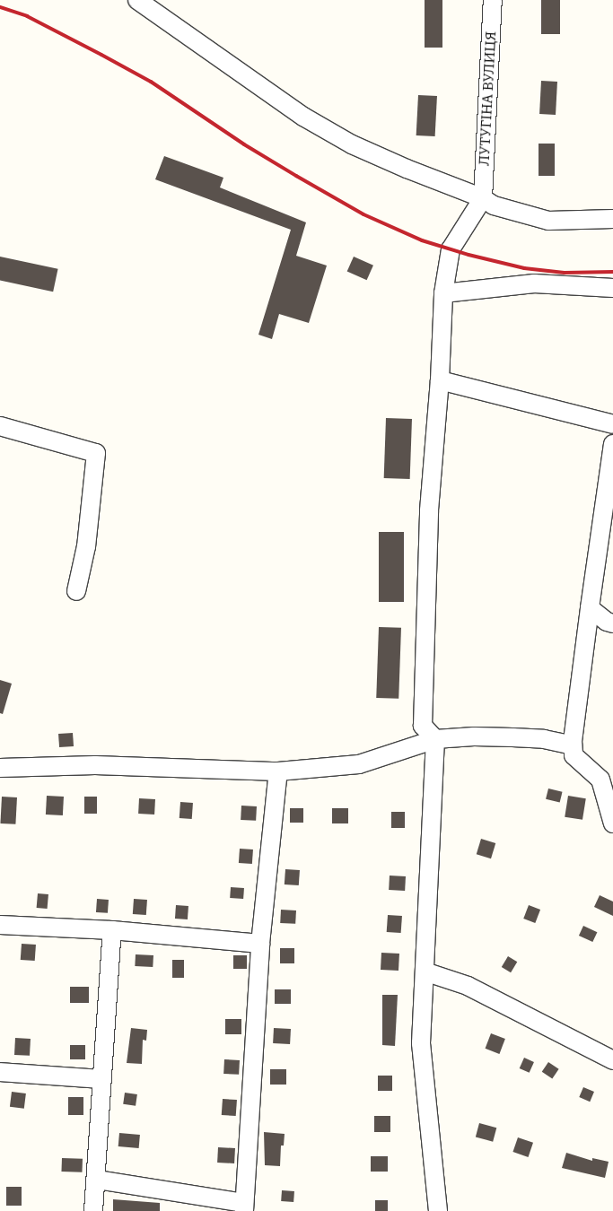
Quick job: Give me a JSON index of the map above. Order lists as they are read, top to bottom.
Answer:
{
  "streets": {
    "street": ["ЛУТУГІНА ВУЛИЦЯ"]
  }
}
